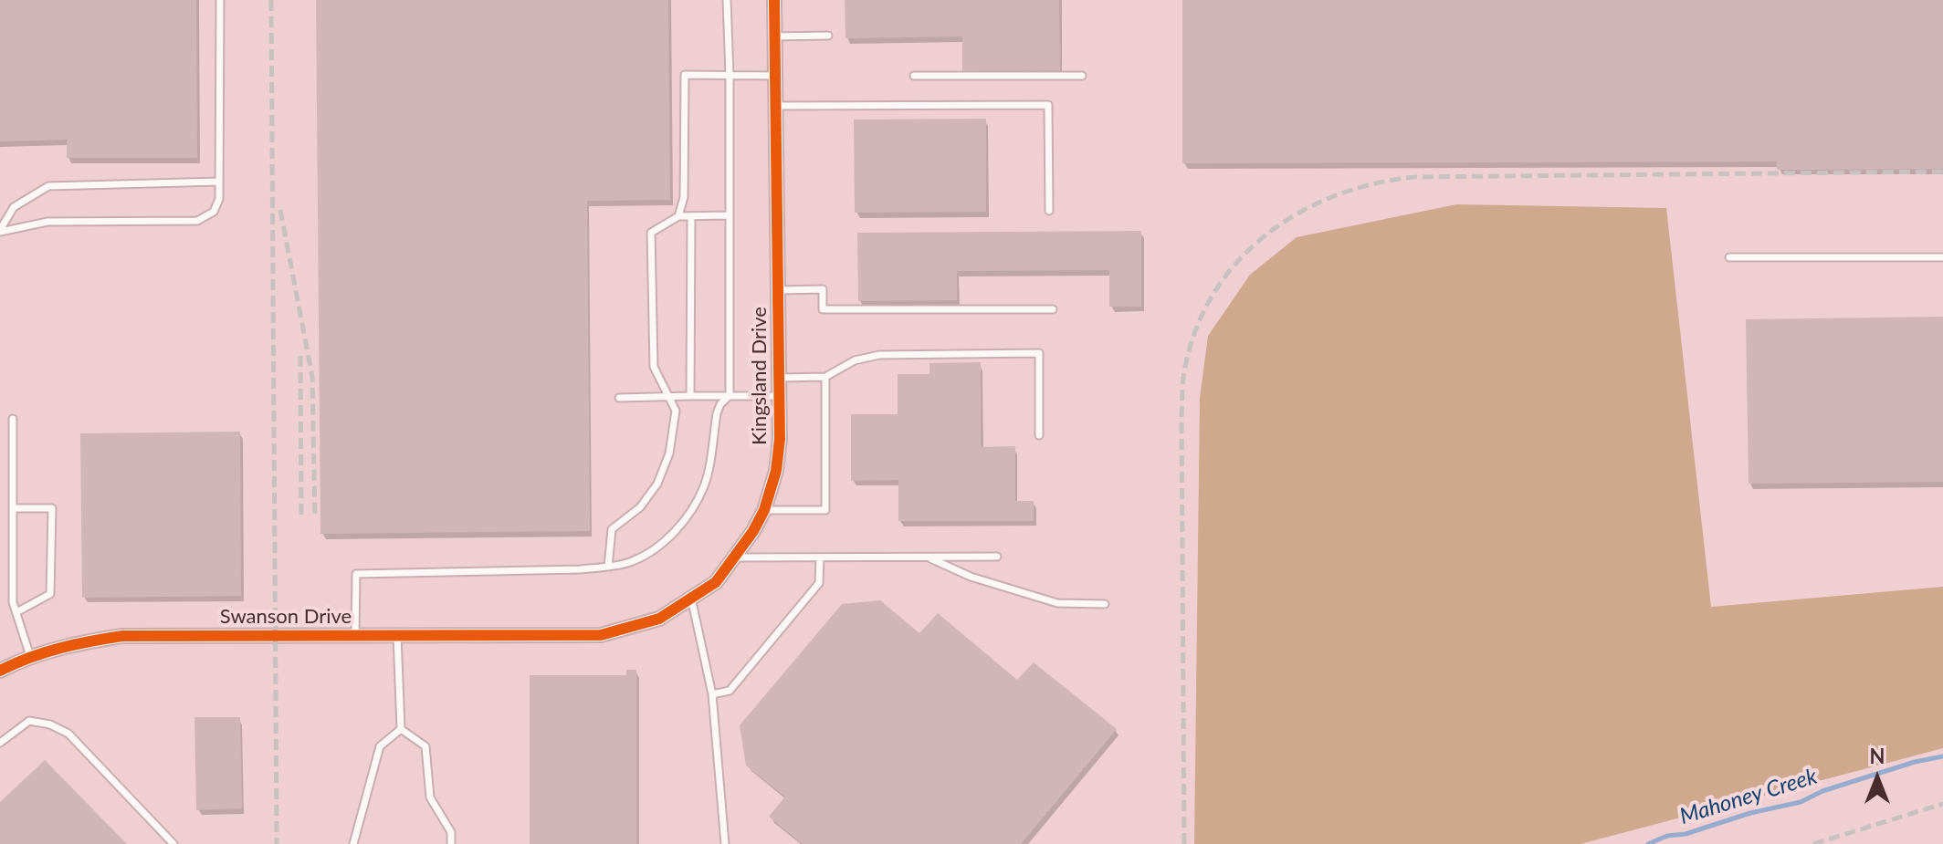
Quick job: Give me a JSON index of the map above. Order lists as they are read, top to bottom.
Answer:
{
  "streets": {
    "street": ["Kingsland Drive", "Swanson Drive"]
  },
  "crossings": [
    ["Kingsland Drive", "Swanson Drive"]
  ],
  "water": ["Mahoney Creek"],
  "north": "top"
}
